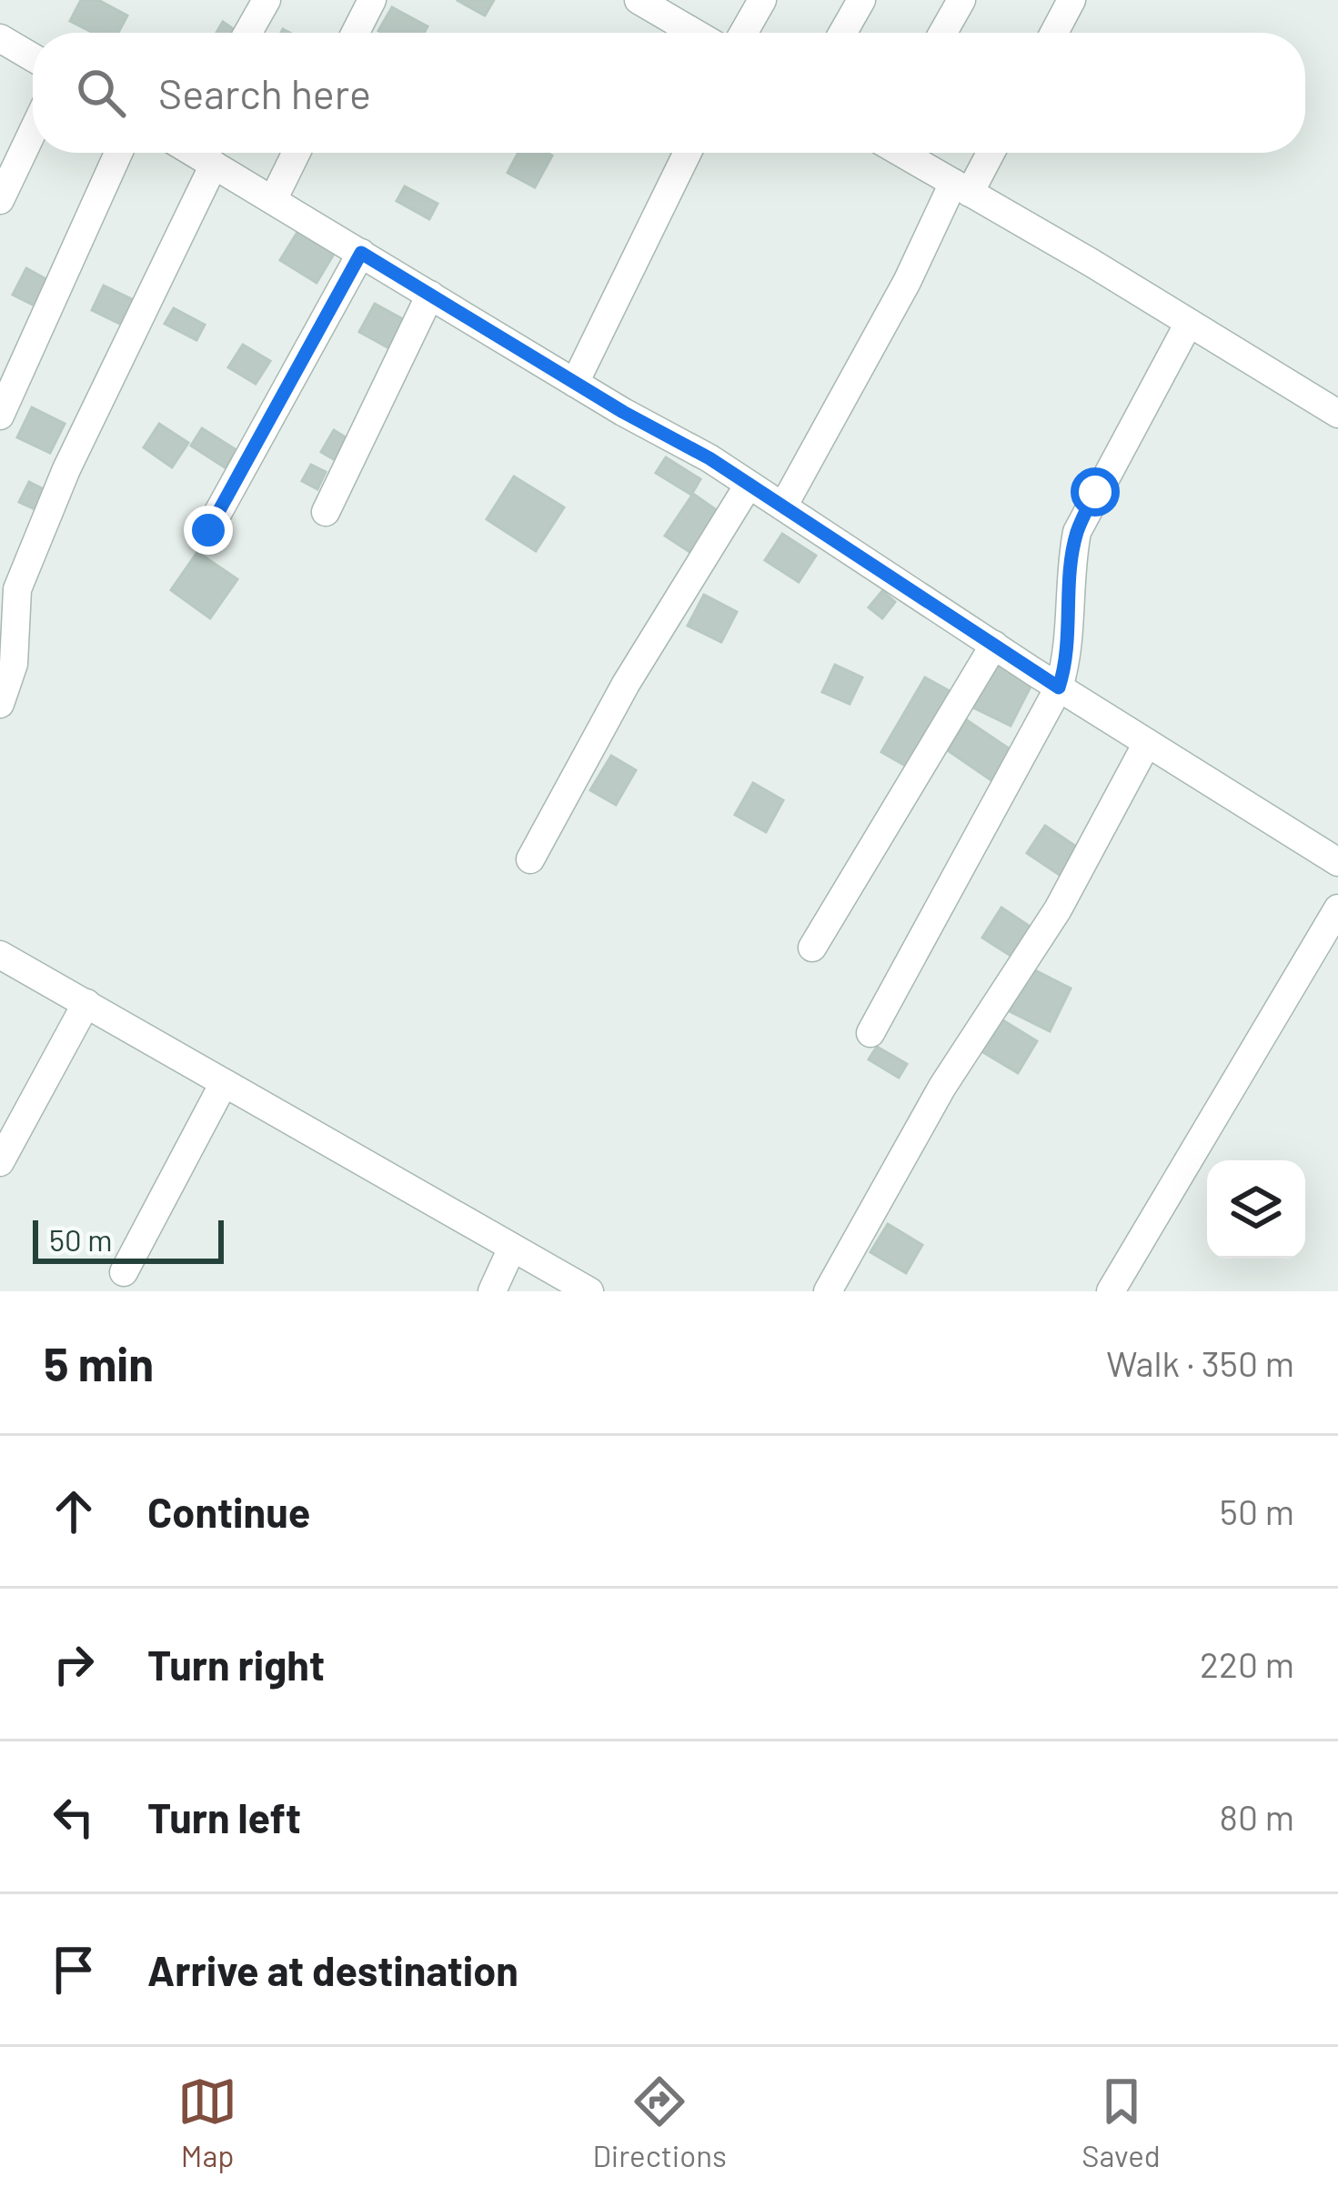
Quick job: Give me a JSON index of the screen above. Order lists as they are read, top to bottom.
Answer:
{
  "scale_bar": "50 m",
  "page": {
    "search": "Search here",
    "scale": "50 m",
    "heading": ["5 min", "Walk · 350 m"],
    "list": [
      ["Continue", "50 m"],
      ["Turn right", "220 m"],
      ["Turn left", "80 m"],
      "Arrive at destination"
    ],
    "nav": ["Map", "Directions", "Saved"]
  }
}
